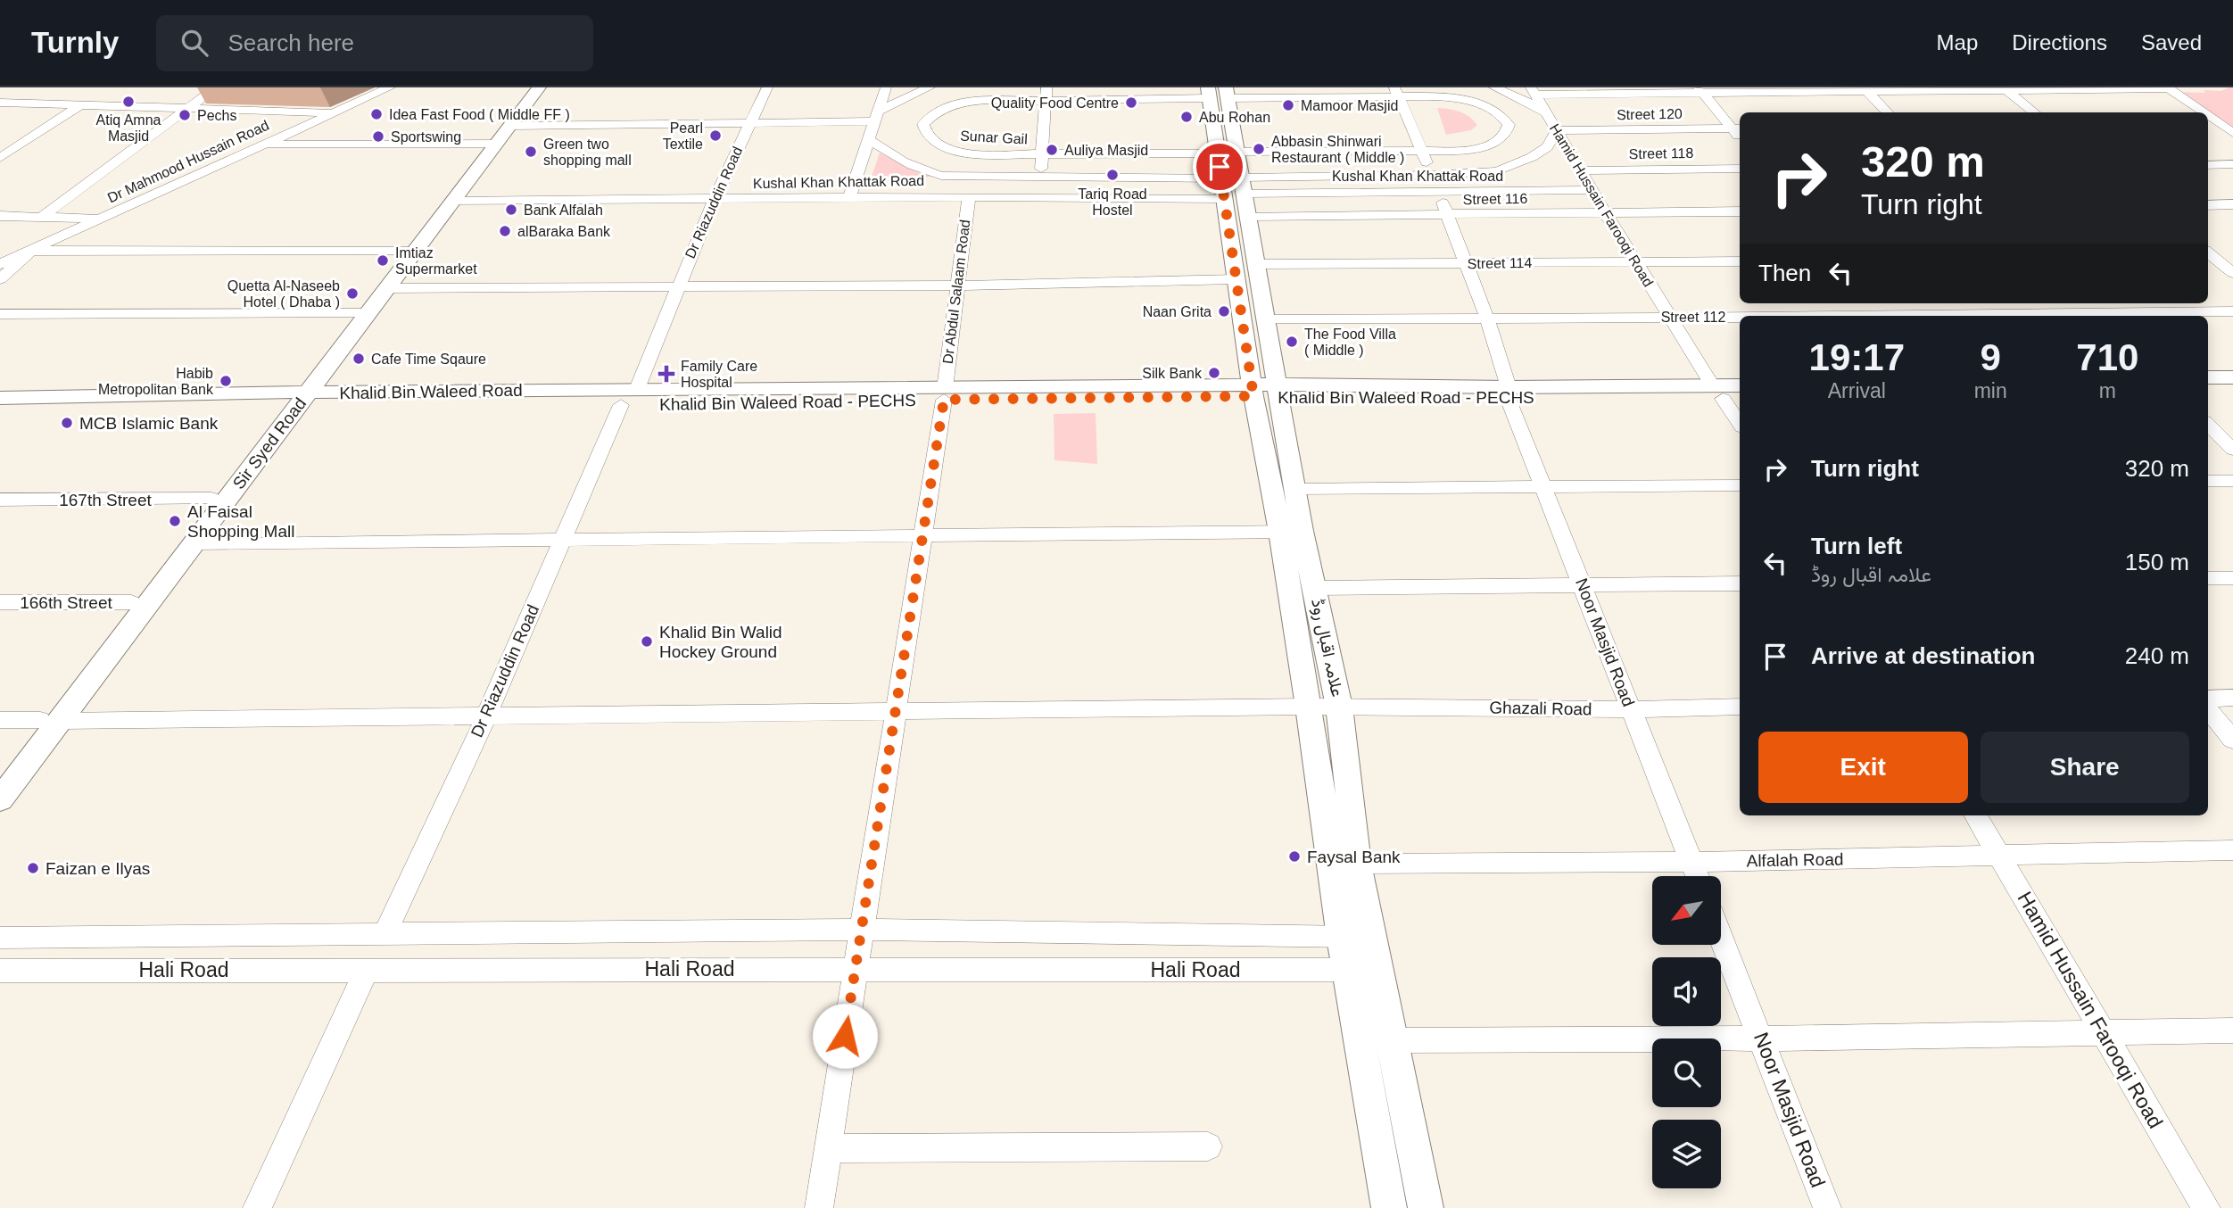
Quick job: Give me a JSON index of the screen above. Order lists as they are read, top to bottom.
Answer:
{
  "streets": {
    "main road": [
      "Khalid Bin Waleed Road",
      "Khalid Bin Waleed Road - PECHS",
      "Sir Syed Road",
      "علامہ اقبال روڈ"
    ],
    "street": [
      "Street 120",
      "Sunar Gail",
      "Street 118",
      "Dr Mahmood Hussain Road",
      "Kushal Khan Khattak Road",
      "Street 116",
      "Dr Riazuddin Road",
      "Hamid Hussain Farooqi Road",
      "Street 114",
      "Dr Abdul Salaam Road",
      "Street 112",
      "167th Street",
      "166th Street",
      "Noor Masjid Road",
      "Ghazali Road",
      "Alfalah Road",
      "Hali Road"
    ]
  },
  "crossings": [
    ["Street 120", "Hamid Hussain Farooqi Road"],
    ["Sunar Gail", "Noor Masjid Road"],
    ["Sunar Gail", "علامہ اقبال روڈ"],
    ["Street 118", "Hamid Hussain Farooqi Road"],
    ["Kushal Khan Khattak Road", "Street 116"],
    ["Kushal Khan Khattak Road", "Dr Riazuddin Road"],
    ["Kushal Khan Khattak Road", "Hamid Hussain Farooqi Road"],
    ["Kushal Khan Khattak Road", "Dr Abdul Salaam Road"],
    ["Kushal Khan Khattak Road", "Sir Syed Road"],
    ["Kushal Khan Khattak Road", "Noor Masjid Road"],
    ["Kushal Khan Khattak Road", "علامہ اقبال روڈ"],
    ["Street 116", "Hamid Hussain Farooqi Road"],
    ["Street 116", "Noor Masjid Road"],
    ["Street 116", "علامہ اقبال روڈ"],
    ["Dr Riazuddin Road", "Khalid Bin Waleed Road"],
    ["Dr Riazuddin Road", "Khalid Bin Waleed Road - PECHS"],
    ["Dr Riazuddin Road", "167th Street"],
    ["Dr Riazuddin Road", "Ghazali Road"],
    ["Dr Riazuddin Road", "Hali Road"],
    ["Hamid Hussain Farooqi Road", "Street 114"],
    ["Hamid Hussain Farooqi Road", "Street 112"],
    ["Hamid Hussain Farooqi Road", "Khalid Bin Waleed Road - PECHS"],
    ["Hamid Hussain Farooqi Road", "Alfalah Road"],
    ["Street 114", "Noor Masjid Road"],
    ["Street 114", "علامہ اقبال روڈ"],
    ["Dr Abdul Salaam Road", "Khalid Bin Waleed Road - PECHS"],
    ["Dr Abdul Salaam Road", "167th Street"],
    ["Dr Abdul Salaam Road", "Ghazali Road"],
    ["Dr Abdul Salaam Road", "Hali Road"],
    ["Street 112", "Noor Masjid Road"],
    ["Street 112", "علامہ اقبال روڈ"],
    ["Khalid Bin Waleed Road", "Khalid Bin Waleed Road - PECHS"],
    ["Khalid Bin Waleed Road", "Sir Syed Road"],
    ["Khalid Bin Waleed Road - PECHS", "Noor Masjid Road"],
    ["Khalid Bin Waleed Road - PECHS", "علامہ اقبال روڈ"],
    ["Sir Syed Road", "167th Street"],
    ["Sir Syed Road", "166th Street"],
    ["Sir Syed Road", "Ghazali Road"],
    ["167th Street", "علامہ اقبال روڈ"],
    ["Noor Masjid Road", "Ghazali Road"],
    ["Noor Masjid Road", "Alfalah Road"],
    ["علامہ اقبال روڈ", "Ghazali Road"],
    ["علامہ اقبال روڈ", "Alfalah Road"],
    ["علامہ اقبال روڈ", "Hali Road"]
  ],
  "places": {
    "other": [
      "Atiq Amna Masjid",
      "Quality Food Centre",
      "Mamoor Masjid",
      "Idea Fast Food ( Middle FF )",
      "Pechs",
      "Abu Rohan",
      "Pearl Textile",
      "Sportswing",
      "Abbasin Shinwari Restaurant ( Middle )",
      "Auliya Masjid",
      "Green two shopping mall",
      "Tariq Road Hostel",
      "Bank Alfalah",
      "alBaraka Bank",
      "Imtiaz Supermarket",
      "Quetta Al-Naseeb Hotel ( Dhaba )",
      "Naan Grita",
      "The Food Villa ( Middle )",
      "Cafe Time Sqaure",
      "Silk Bank",
      "Habib Metropolitan Bank",
      "MCB Islamic Bank",
      "Al Faisal Shopping Mall",
      "Khalid Bin Walid Hockey Ground",
      "Faysal Bank",
      "Faizan e Ilyas"
    ],
    "health": ["Family Care Hospital"]
  },
  "north": "bottom left",
  "page": {
    "header": "Turnly",
    "search": "Search here",
    "nav": ["Map", "Directions", "Saved"],
    "turn": ["320 m", "Turn right"],
    "then": "Then",
    "eta": [
      "19:17",
      "Arrival",
      "9",
      "min",
      "710",
      "m"
    ],
    "list": [
      {
        "name": "Turn right",
        "value": "320 m"
      },
      {
        "name": "Turn left",
        "note": "علامہ اقبال روڈ",
        "value": "150 m"
      },
      {
        "name": "Arrive at destination",
        "value": "240 m"
      }
    ],
    "buttons": ["Exit", "Share"]
  }
}
